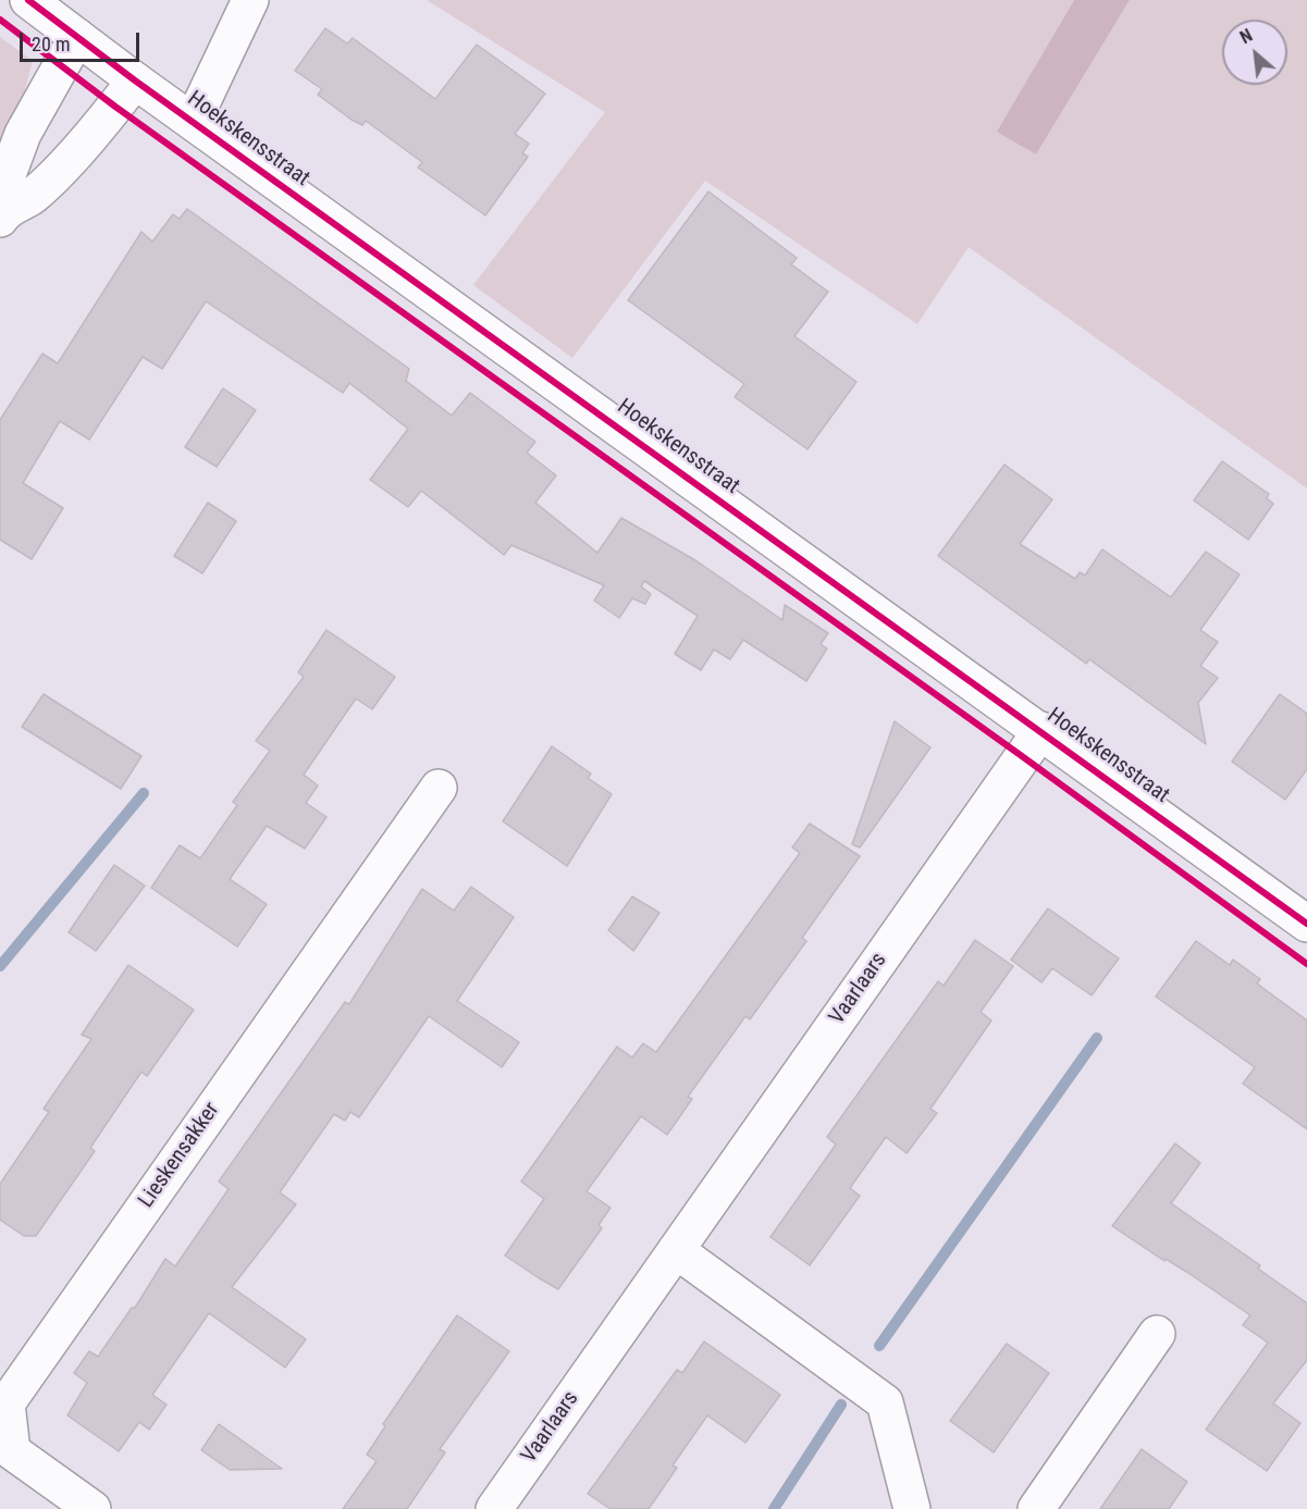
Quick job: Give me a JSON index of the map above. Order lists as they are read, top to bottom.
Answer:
{
  "streets": {
    "street": ["Hoekskensstraat", "Vaarlaars", "Lieskensakker"]
  },
  "crossings": [
    ["Hoekskensstraat", "Vaarlaars"]
  ],
  "scale_bar": "20 m",
  "north": "top left"
}
